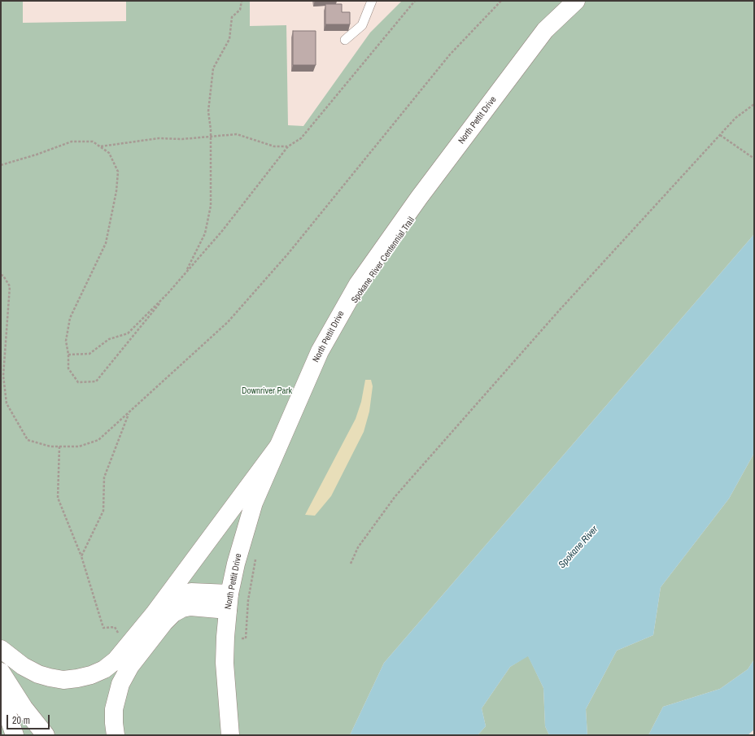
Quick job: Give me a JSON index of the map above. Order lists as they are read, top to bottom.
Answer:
{
  "streets": {
    "street": ["North Pettit Drive"]
  },
  "water": ["Spokane River"],
  "parks": ["Downriver Park"],
  "scale_bar": "20 m"
}
